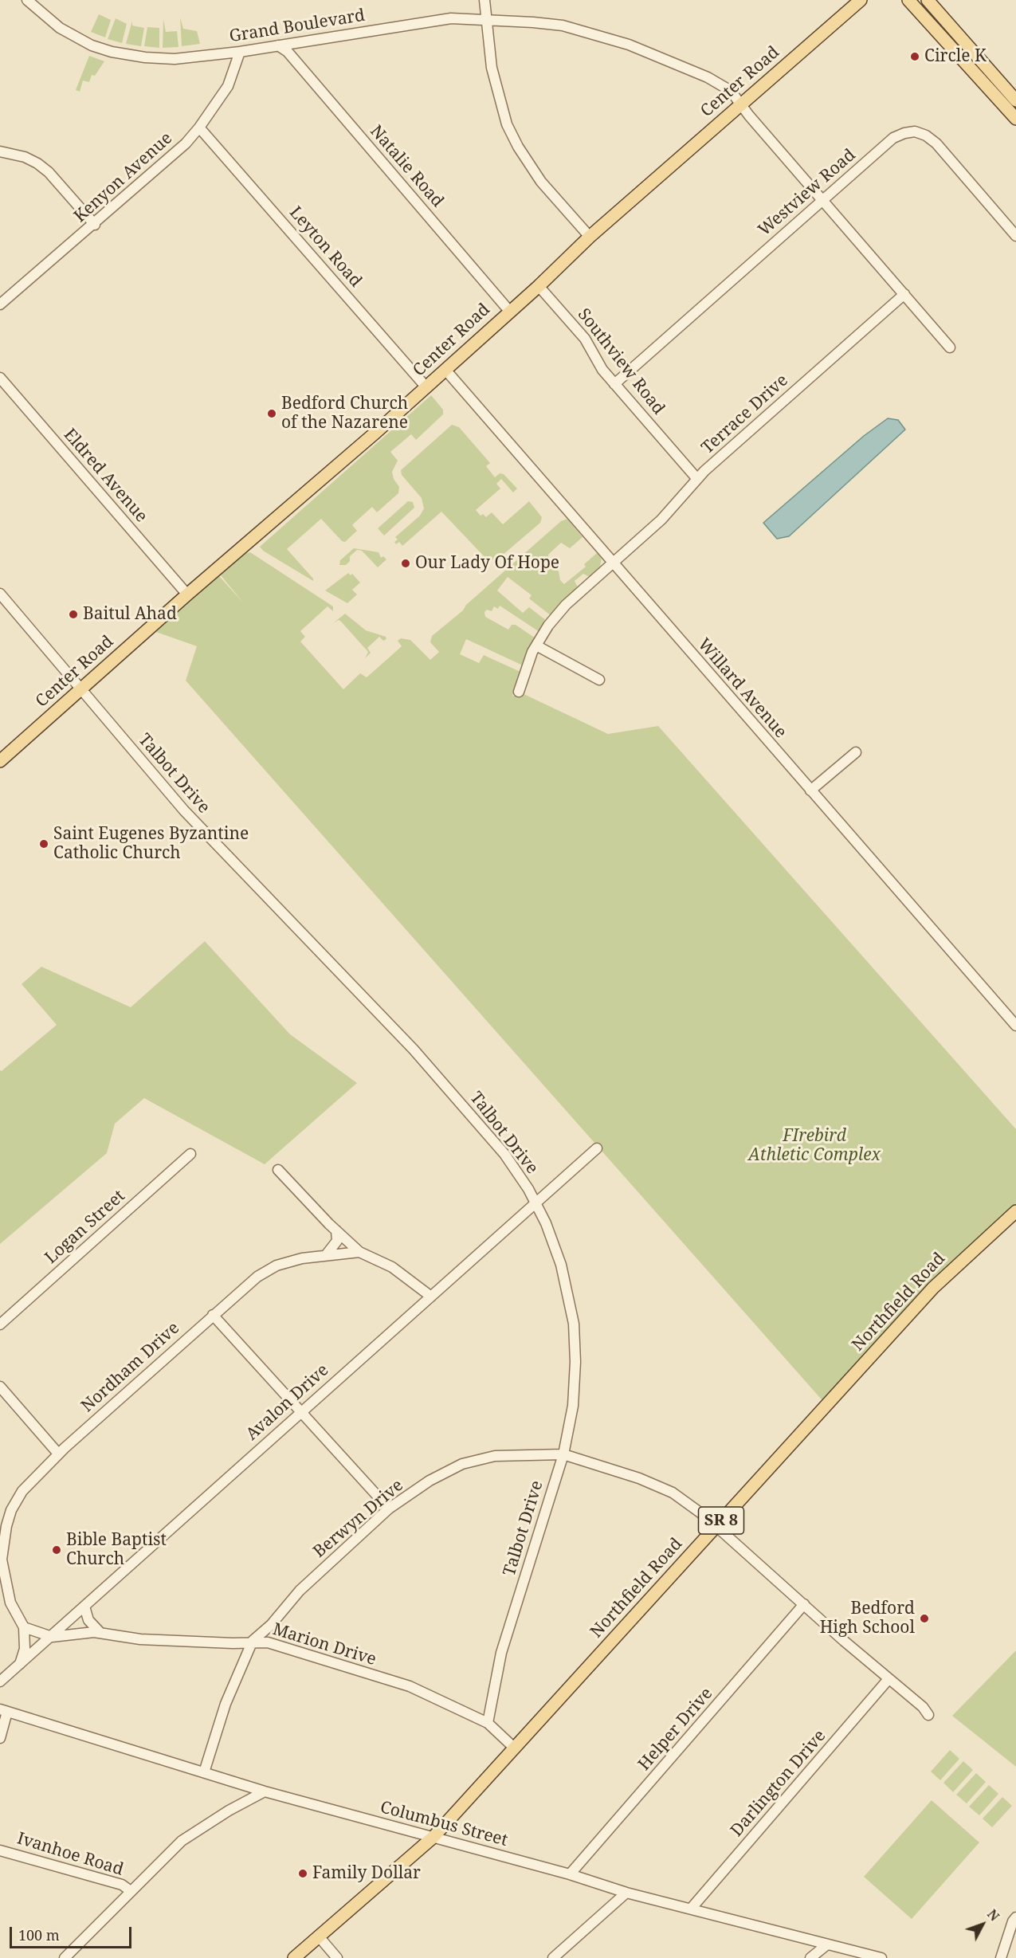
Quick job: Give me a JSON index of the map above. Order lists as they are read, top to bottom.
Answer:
{
  "streets": {
    "main road": ["Center Road", "Northfield Road", "SR 8"],
    "street": [
      "Grand Boulevard",
      "Natalie Road",
      "Kenyon Avenue",
      "Westview Road",
      "Leyton Road",
      "Southview Road",
      "Terrace Drive",
      "Eldred Avenue",
      "Willard Avenue",
      "Talbot Drive",
      "Logan Street",
      "Nordham Drive",
      "Avalon Drive",
      "Berwyn Drive",
      "Marion Drive",
      "Helper Drive",
      "Darlington Drive",
      "Columbus Street",
      "Ivanhoe Road"
    ]
  },
  "crossings": [
    ["Grand Boulevard", "Center Road"],
    ["Grand Boulevard", "Natalie Road"],
    ["Grand Boulevard", "Kenyon Avenue"],
    ["Grand Boulevard", "Westview Road"],
    ["Grand Boulevard", "Terrace Drive"],
    ["Center Road", "Natalie Road"],
    ["Center Road", "Leyton Road"],
    ["Center Road", "Southview Road"],
    ["Center Road", "Eldred Avenue"],
    ["Center Road", "Willard Avenue"],
    ["Center Road", "Talbot Drive"],
    ["Kenyon Avenue", "Leyton Road"],
    ["Westview Road", "Southview Road"],
    ["Southview Road", "Terrace Drive"],
    ["Terrace Drive", "Willard Avenue"],
    ["Talbot Drive", "Avalon Drive"],
    ["Talbot Drive", "Berwyn Drive"],
    ["Talbot Drive", "Marion Drive"],
    ["Northfield Road", "Berwyn Drive"],
    ["Northfield Road", "Marion Drive"],
    ["Northfield Road", "Columbus Street"],
    ["Nordham Drive", "Avalon Drive"],
    ["Nordham Drive", "Marion Drive"],
    ["Avalon Drive", "Marion Drive"],
    ["Berwyn Drive", "Marion Drive"],
    ["Berwyn Drive", "Helper Drive"],
    ["Berwyn Drive", "Darlington Drive"],
    ["Berwyn Drive", "Columbus Street"],
    ["Helper Drive", "Columbus Street"],
    ["Darlington Drive", "Columbus Street"]
  ],
  "parks": ["FIrebird Athletic Complex"],
  "places": [
    "Circle K",
    "Bedford Church of the Nazarene",
    "Our Lady Of Hope",
    "Baitul Ahad",
    "Saint Eugenes Byzantine Catholic Church",
    "Bible Baptist Church",
    "Bedford High School",
    "Family Dollar"
  ],
  "scale_bar": "100 m",
  "north": "top right"
}
